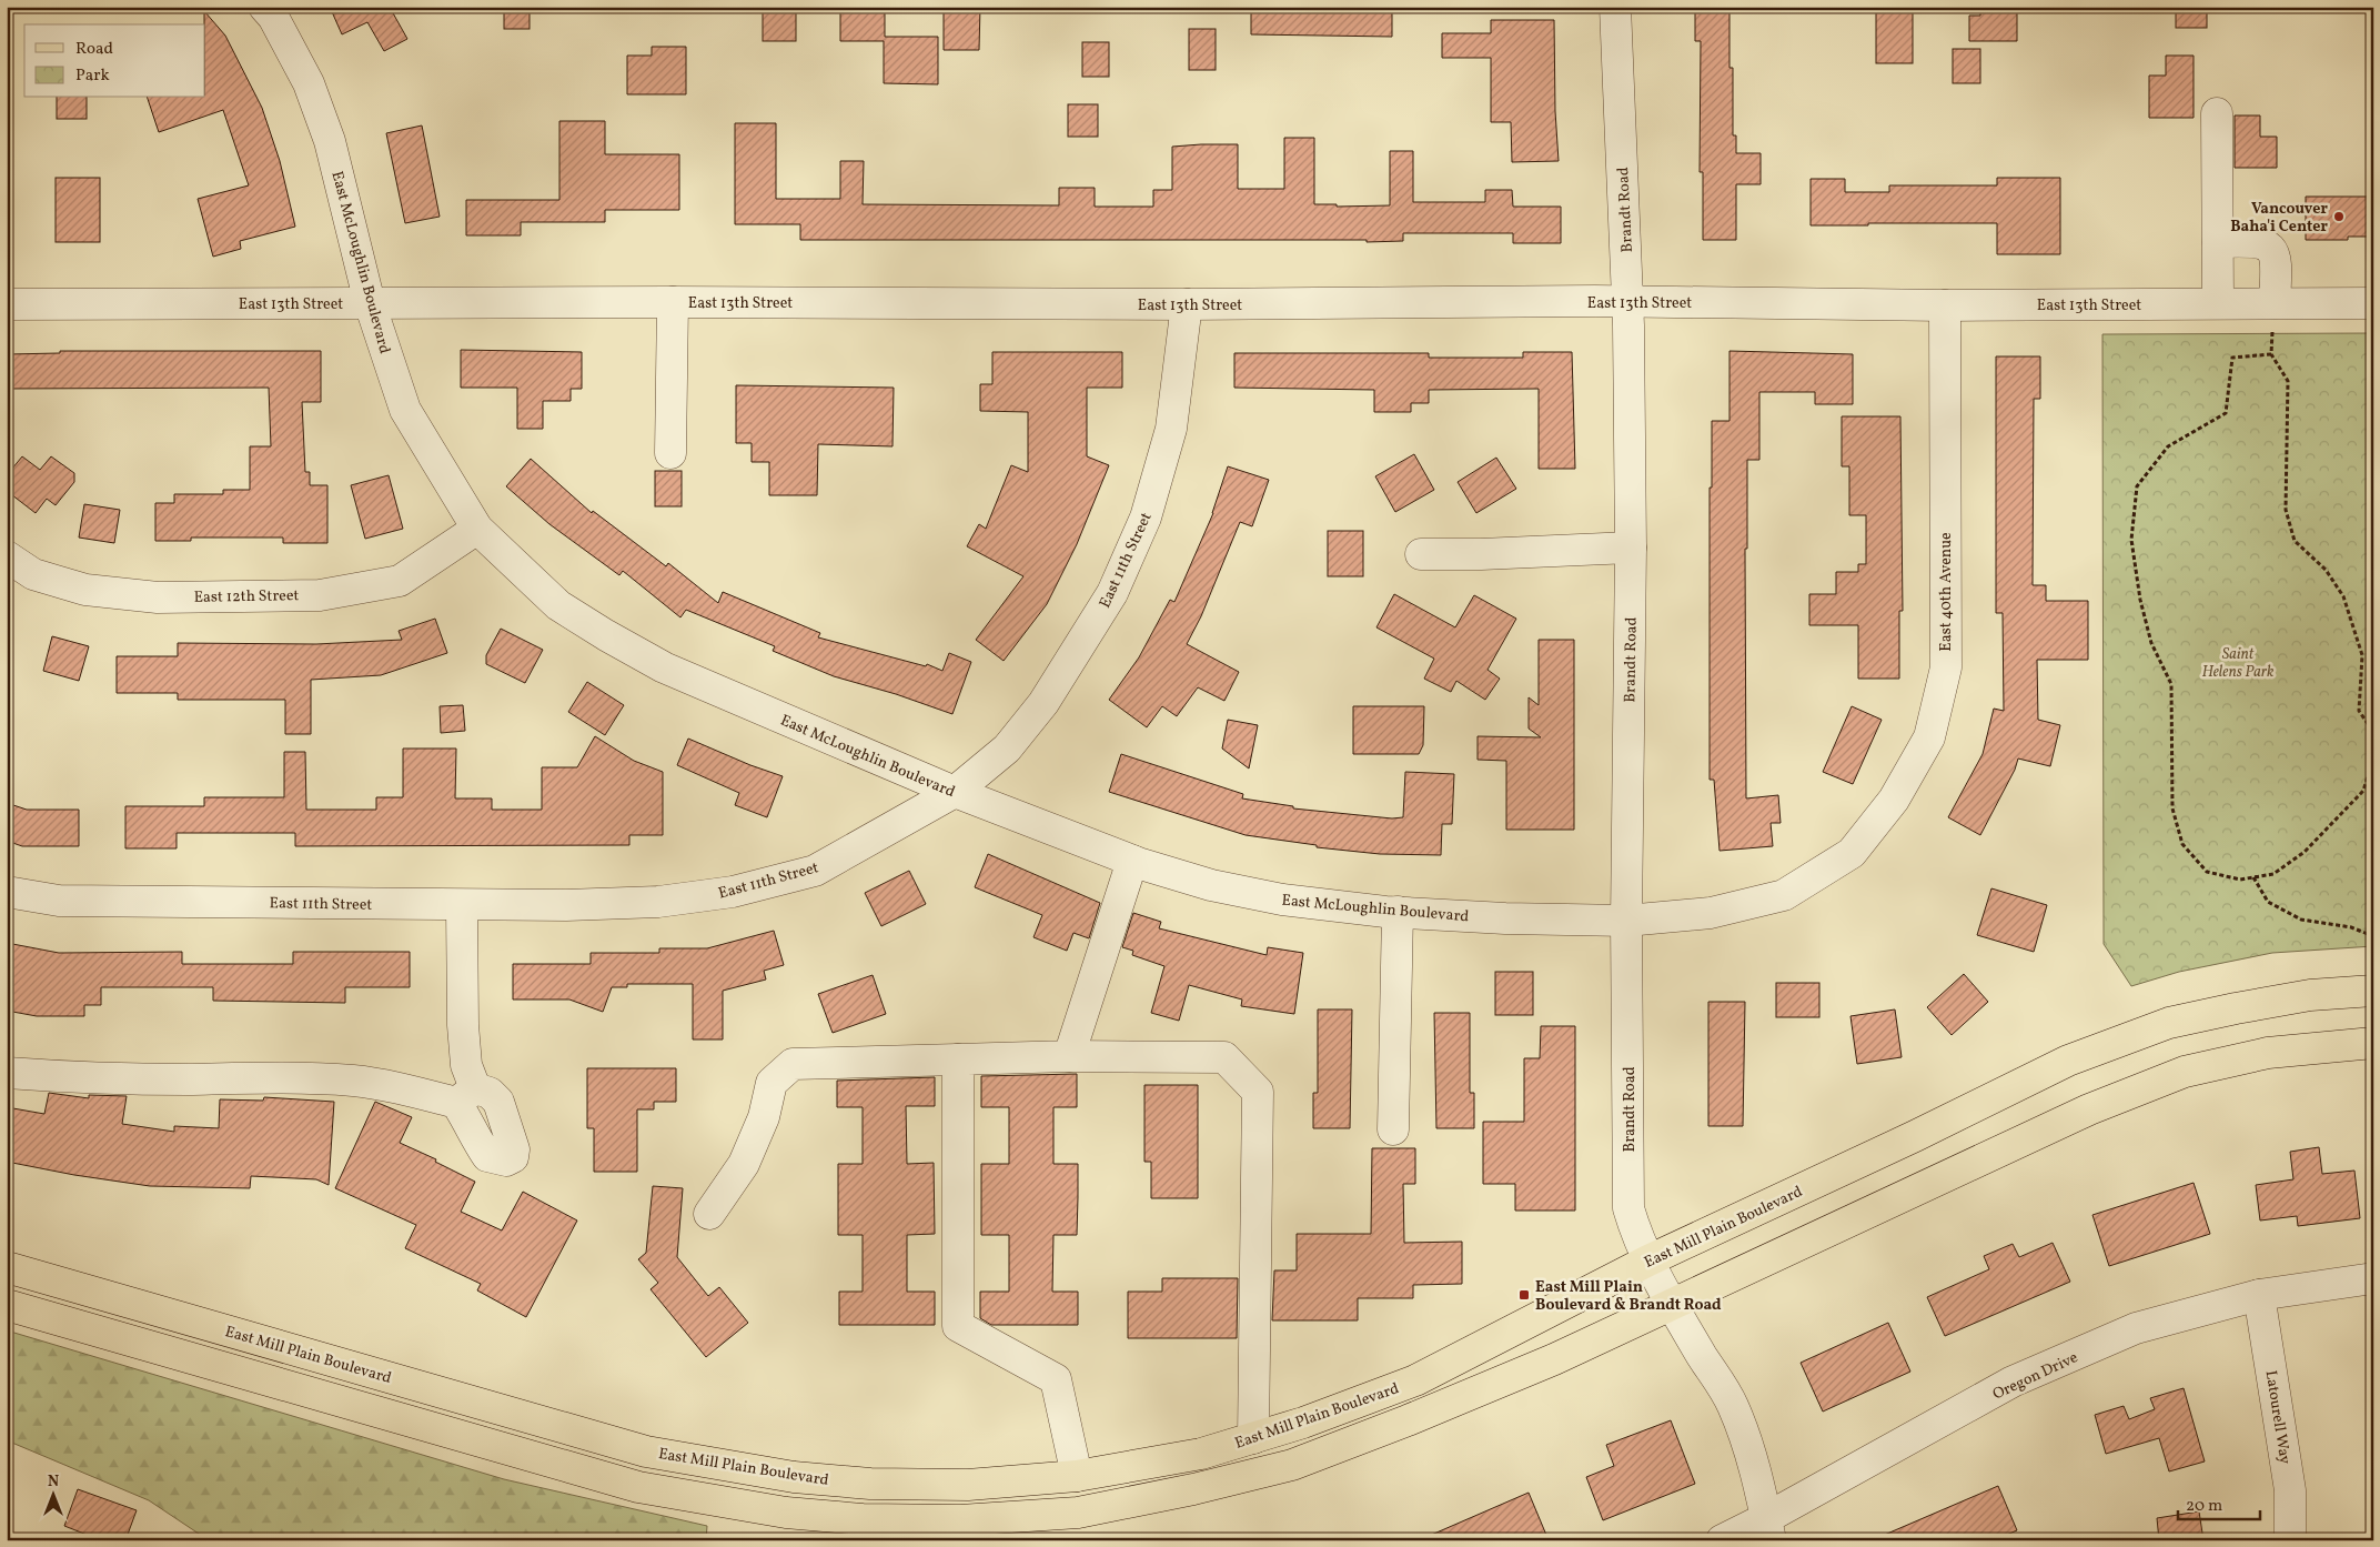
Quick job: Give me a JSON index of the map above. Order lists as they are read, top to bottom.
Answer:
{
  "streets": {
    "main road": ["East Mill Plain Boulevard"],
    "street": [
      "Brandt Road",
      "East McLoughlin Boulevard",
      "East 13th Street",
      "East 11th Street",
      "East 40th Avenue",
      "East 12th Street",
      "Oregon Drive",
      "Latourell Way"
    ]
  },
  "crossings": [
    ["Brandt Road", "East McLoughlin Boulevard"],
    ["Brandt Road", "East 13th Street"],
    ["Brandt Road", "East Mill Plain Boulevard"],
    ["Brandt Road", "Oregon Drive"],
    ["East McLoughlin Boulevard", "East 13th Street"],
    ["East McLoughlin Boulevard", "East 11th Street"],
    ["East McLoughlin Boulevard", "East 40th Avenue"],
    ["East McLoughlin Boulevard", "East 12th Street"],
    ["East 13th Street", "East 11th Street"],
    ["East 13th Street", "East 40th Avenue"],
    ["Oregon Drive", "Latourell Way"]
  ],
  "parks": ["Saint Helens Park"],
  "places": {
    "other": ["Vancouver Baha'i Center"],
    "transit": ["East Mill Plain Boulevard & Brandt Road"]
  },
  "legend": ["Road", "Park"],
  "scale_bar": "20 m",
  "north": "top"
}
